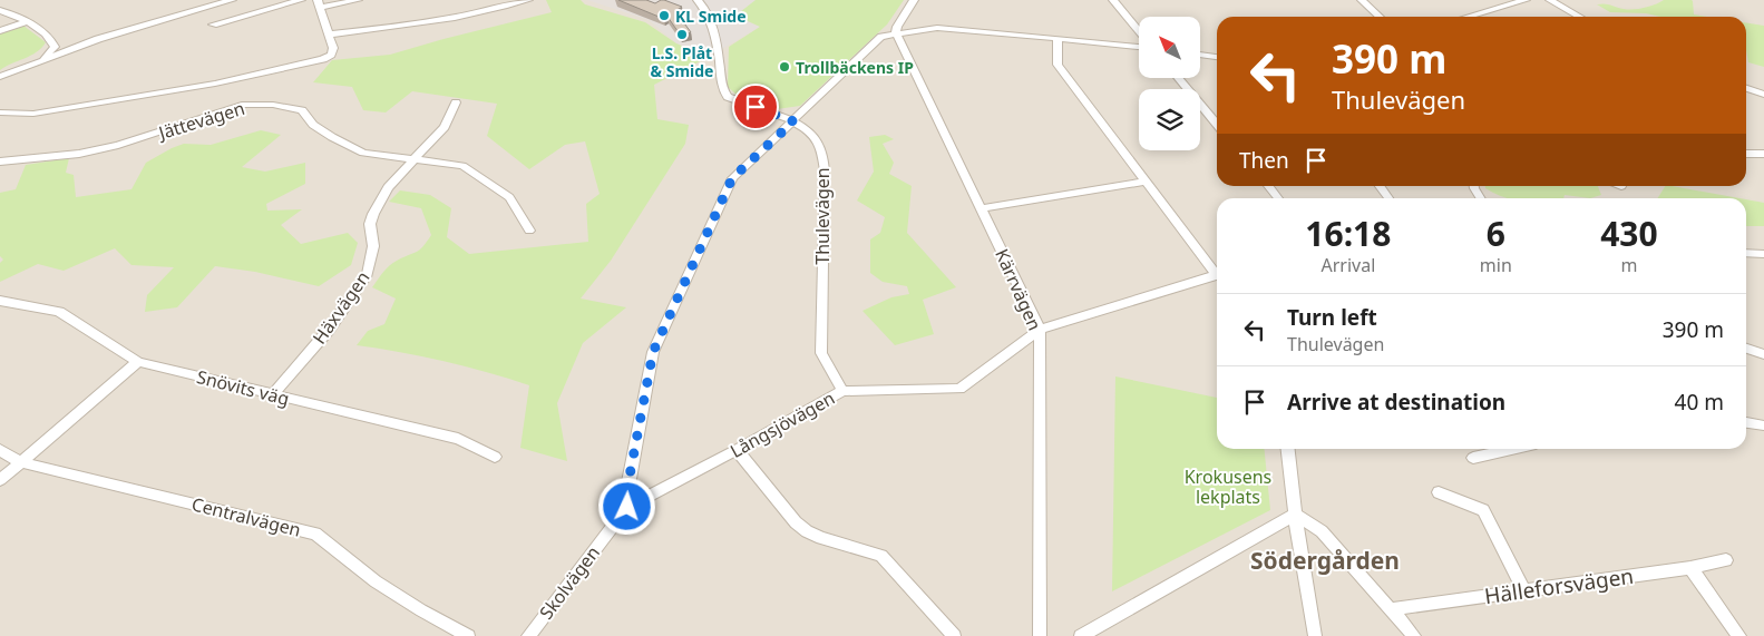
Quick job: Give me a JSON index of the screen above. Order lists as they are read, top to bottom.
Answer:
{
  "streets": {
    "street": [
      "Jättevägen",
      "Thulevägen",
      "Kärrvägen",
      "Häxvägen",
      "Snövits väg",
      "Långsjövägen",
      "Centralvägen",
      "Skolvägen",
      "Hälleforsvägen"
    ]
  },
  "crossings": [
    ["Jättevägen", "Häxvägen"],
    ["Thulevägen", "Långsjövägen"],
    ["Kärrvägen", "Långsjövägen"],
    ["Häxvägen", "Snövits väg"],
    ["Långsjövägen", "Skolvägen"]
  ],
  "districts": ["Södergården"],
  "parks": ["Krokusens lekplats"],
  "places": ["KL Smide", "L.S. Plåt & Smide", "Trollbäckens IP"],
  "north": "top left",
  "page": {
    "turn": ["390 m", "Thulevägen"],
    "then": "Then",
    "eta": [
      "16:18",
      "Arrival",
      "6",
      "min",
      "430",
      "m"
    ],
    "list": [
      {
        "name": "Turn left",
        "note": "Thulevägen",
        "value": "390 m"
      },
      {
        "name": "Arrive at destination",
        "value": "40 m"
      }
    ]
  }
}
